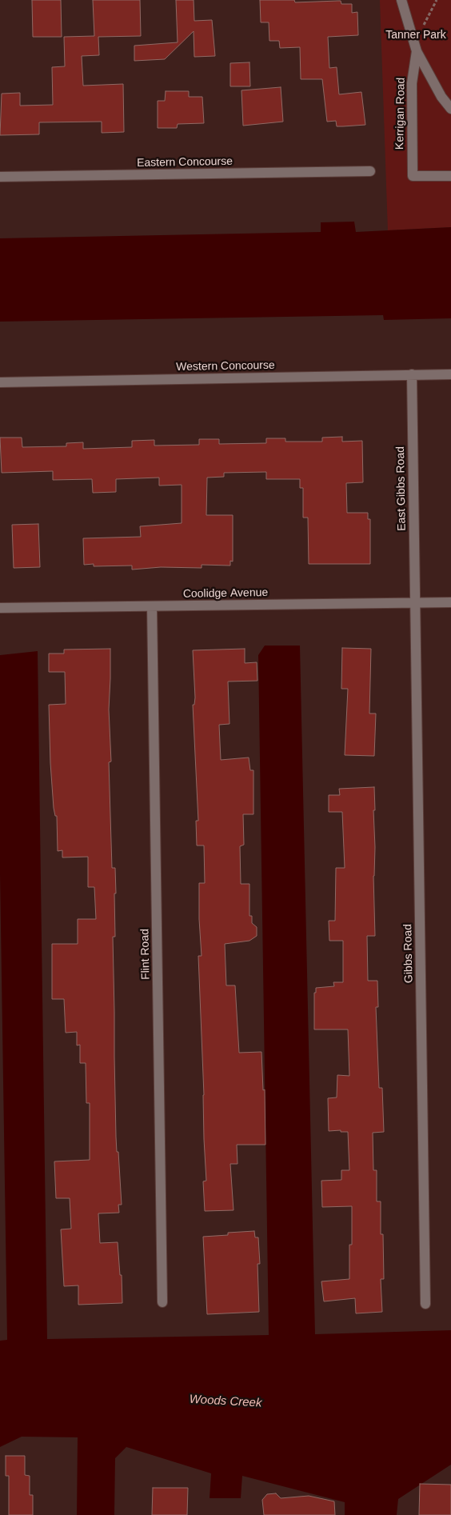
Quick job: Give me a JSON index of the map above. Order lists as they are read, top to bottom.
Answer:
{
  "streets": {
    "street": [
      "Kerrigan Road",
      "Eastern Concourse",
      "Western Concourse",
      "East Gibbs Road",
      "Coolidge Avenue",
      "Gibbs Road",
      "Flint Road"
    ]
  },
  "crossings": [
    ["Western Concourse", "East Gibbs Road"],
    ["East Gibbs Road", "Coolidge Avenue"],
    ["East Gibbs Road", "Gibbs Road"],
    ["Coolidge Avenue", "Gibbs Road"],
    ["Coolidge Avenue", "Flint Road"]
  ],
  "water": ["Woods Creek"],
  "parks": ["Tanner Park"]
}
